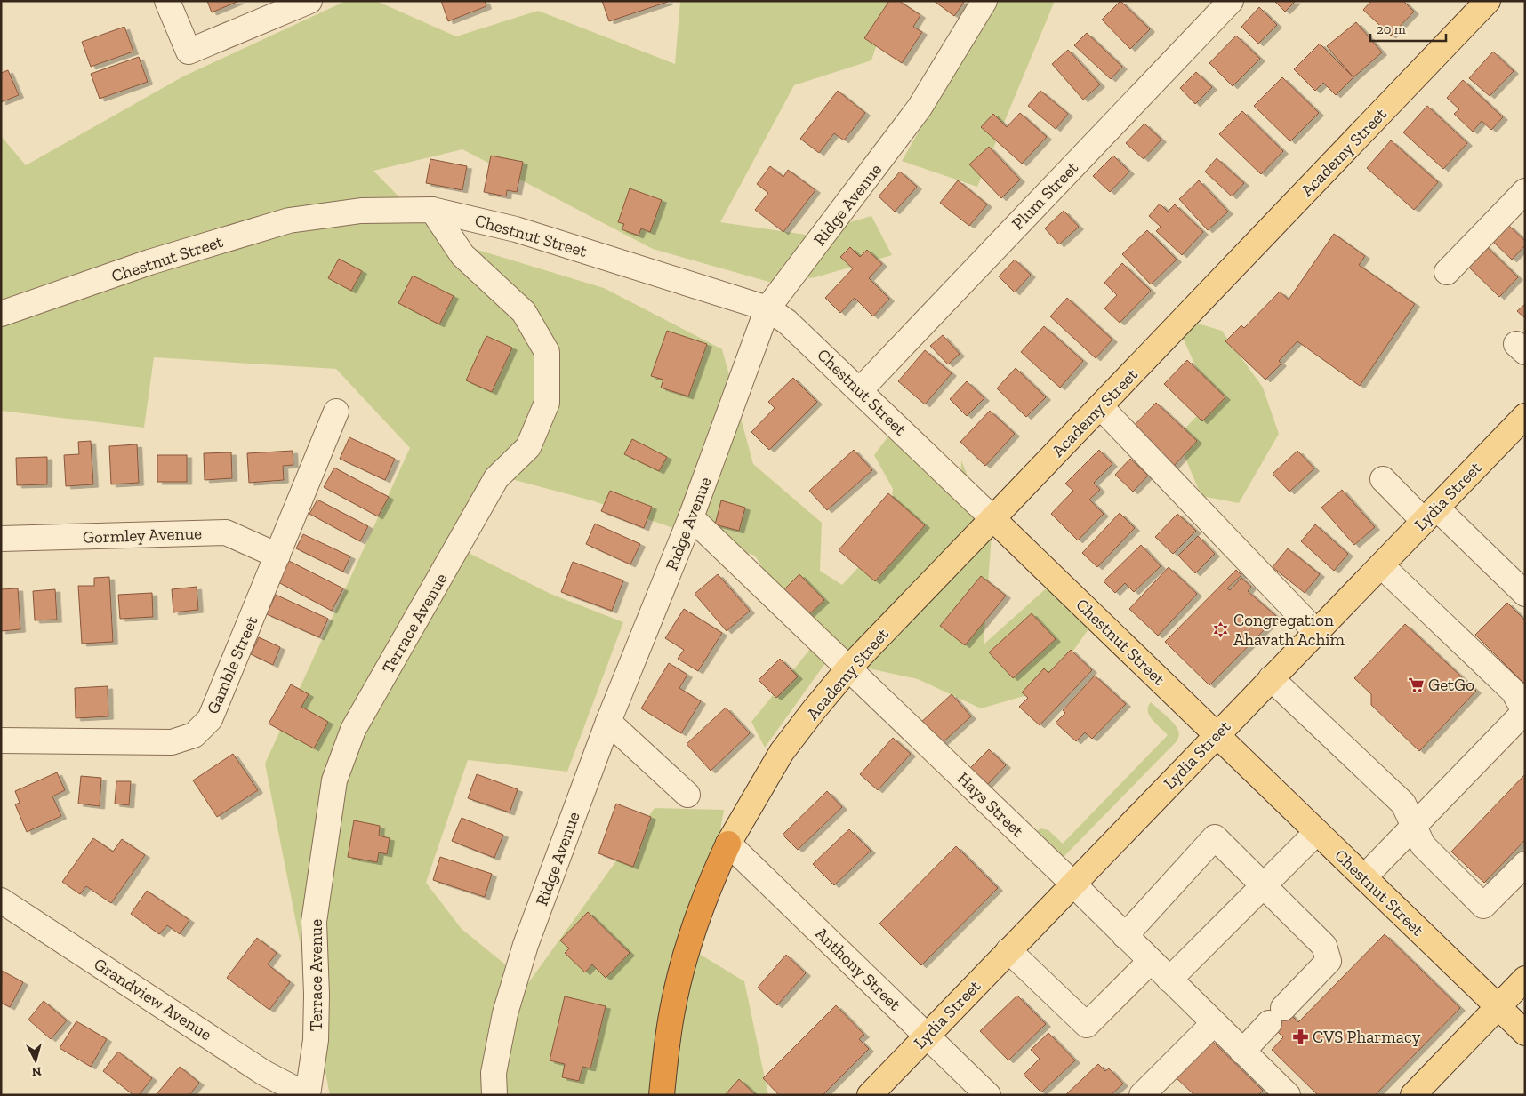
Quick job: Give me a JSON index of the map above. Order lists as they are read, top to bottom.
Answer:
{
  "streets": {
    "main road": ["Academy Street", "Chestnut Street", "Lydia Street"],
    "street": [
      "Plum Street",
      "Ridge Avenue",
      "Gormley Avenue",
      "Terrace Avenue",
      "Gamble Street",
      "Hays Street",
      "Anthony Street",
      "Grandview Avenue"
    ]
  },
  "crossings": [
    ["Academy Street", "Chestnut Street"],
    ["Academy Street", "Hays Street"],
    ["Academy Street", "Anthony Street"],
    ["Plum Street", "Chestnut Street"],
    ["Ridge Avenue", "Chestnut Street"],
    ["Ridge Avenue", "Hays Street"],
    ["Chestnut Street", "Lydia Street"],
    ["Chestnut Street", "Terrace Avenue"],
    ["Lydia Street", "Hays Street"],
    ["Lydia Street", "Anthony Street"],
    ["Gormley Avenue", "Gamble Street"],
    ["Terrace Avenue", "Grandview Avenue"]
  ],
  "places": {
    "synagogue": ["Congregation Ahavath Achim"],
    "supermarket": ["GetGo"],
    "pharmacy": ["CVS Pharmacy"]
  },
  "scale_bar": "20 m",
  "north": "bottom"
}
